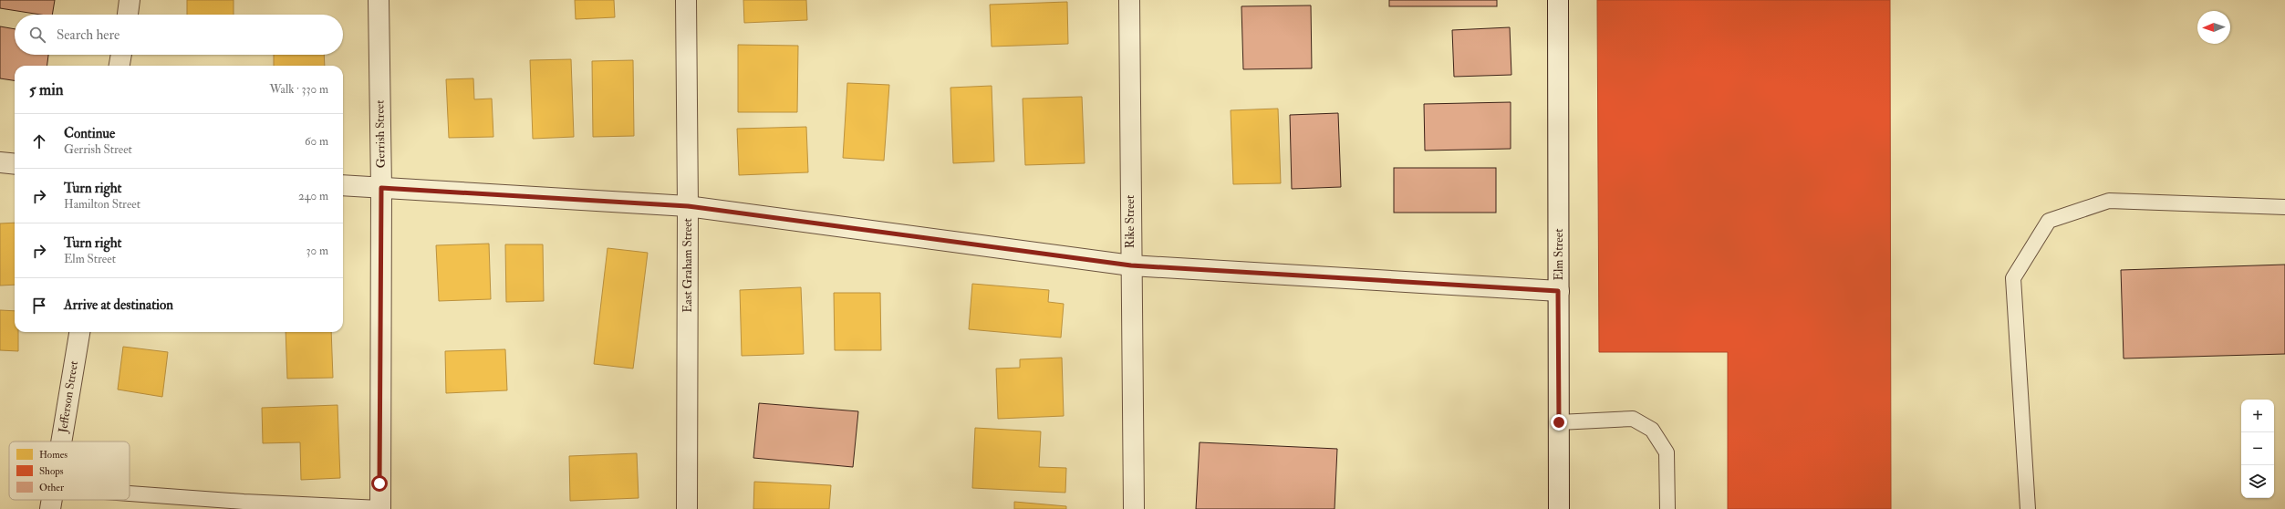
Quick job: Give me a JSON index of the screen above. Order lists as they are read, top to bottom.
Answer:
{
  "streets": {
    "street": [
      "Gerrish Street",
      "Rike Street",
      "Elm Street",
      "East Graham Street",
      "Jefferson Street"
    ]
  },
  "legend": ["Homes", "Shops", "Other"],
  "north": "left",
  "page": {
    "search": "Search here",
    "heading": ["5 min", "Walk · 330 m"],
    "list": [
      ["Continue", "Gerrish Street", "60 m"],
      ["Turn right", "Hamilton Street", "240 m"],
      ["Turn right", "Elm Street", "30 m"],
      "Arrive at destination"
    ],
    "map_buttons": ["+", "−"]
  }
}
